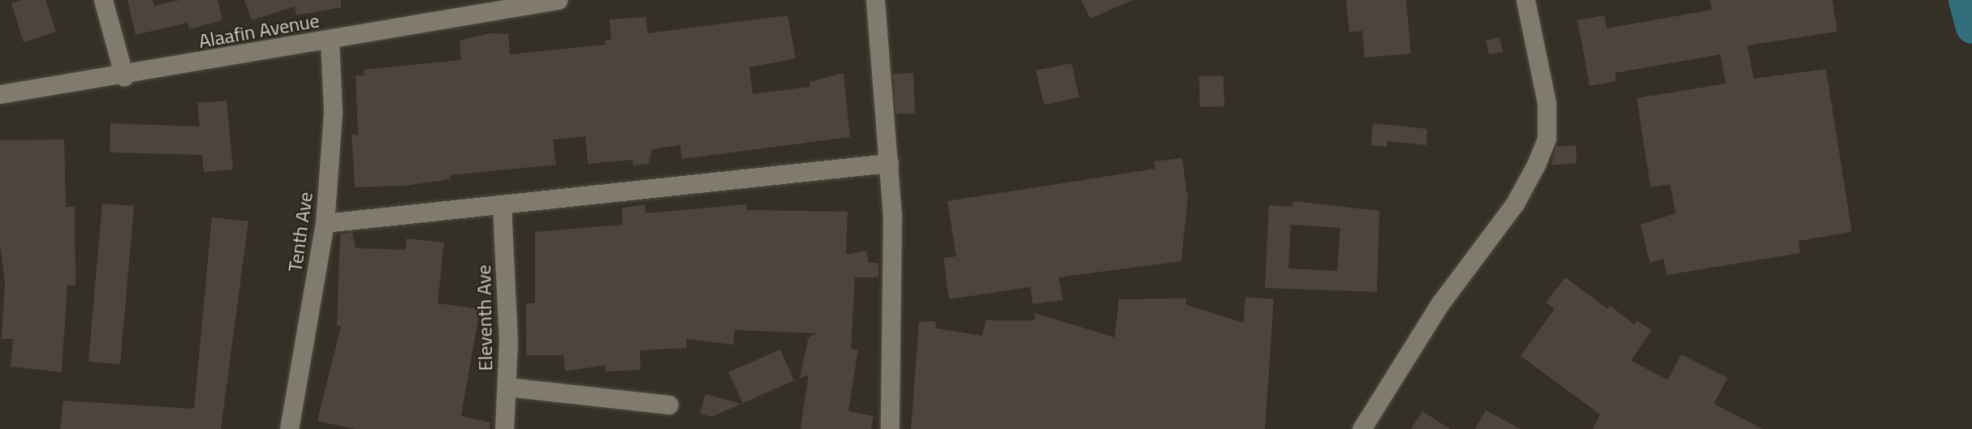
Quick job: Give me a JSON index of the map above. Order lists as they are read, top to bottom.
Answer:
{
  "streets": {
    "street": ["Alaafin Avenue", "Tenth Ave", "Eleventh Ave"]
  },
  "crossings": [
    ["Alaafin Avenue", "Tenth Ave"]
  ]
}
